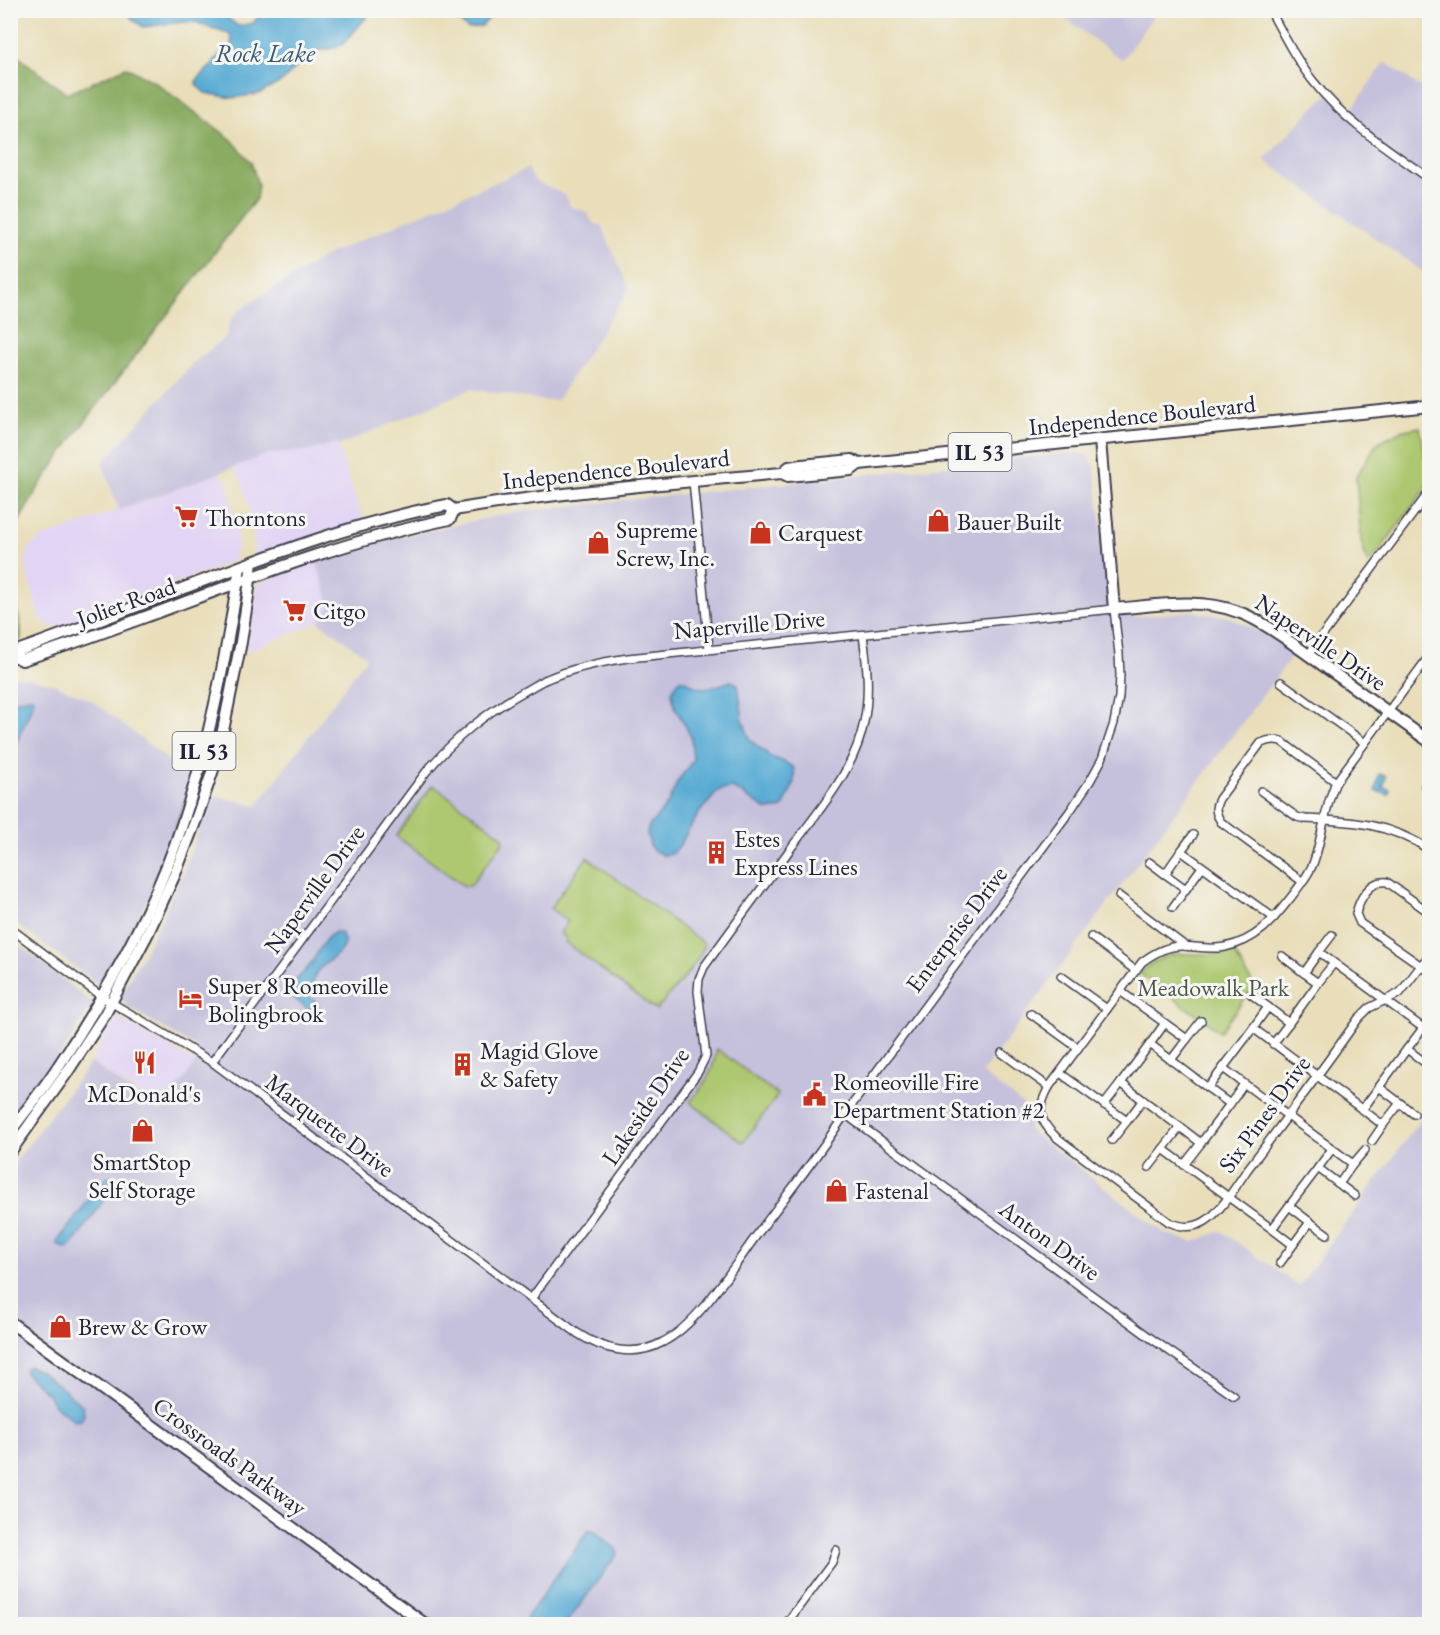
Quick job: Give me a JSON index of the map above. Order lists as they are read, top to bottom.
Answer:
{
  "streets": {
    "main road": [
      "Independence Boulevard",
      "IL 53",
      "Joliet Road",
      "Naperville Drive",
      "Enterprise Drive",
      "Crossroads Parkway"
    ],
    "street": [
      "Lakeside Drive",
      "Six Pines Drive",
      "Marquette Drive",
      "Anton Drive"
    ]
  },
  "crossings": [
    ["Independence Boulevard", "IL 53"],
    ["Independence Boulevard", "Joliet Road"],
    ["Independence Boulevard", "Enterprise Drive"],
    ["IL 53", "Joliet Road"],
    ["IL 53", "Marquette Drive"],
    ["Naperville Drive", "Enterprise Drive"],
    ["Naperville Drive", "Lakeside Drive"],
    ["Naperville Drive", "Marquette Drive"],
    ["Enterprise Drive", "Marquette Drive"],
    ["Enterprise Drive", "Anton Drive"],
    ["Lakeside Drive", "Marquette Drive"]
  ],
  "water": ["Rock Lake"],
  "parks": ["Meadowalk Park"],
  "places": {
    "supermarket": ["Thorntons", "Citgo"],
    "shop": [
      "Bauer Built",
      "Carquest",
      "Supreme Screw, Inc.",
      "SmartStop Self Storage",
      "Fastenal",
      "Brew & Grow"
    ],
    "building": ["Estes Express Lines", "Magid Glove & Safety"],
    "hotel": ["Super 8 Romeoville Bolingbrook"],
    "restaurant": ["McDonald's"],
    "public building": ["Romeoville Fire Department Station #2"]
  }
}
